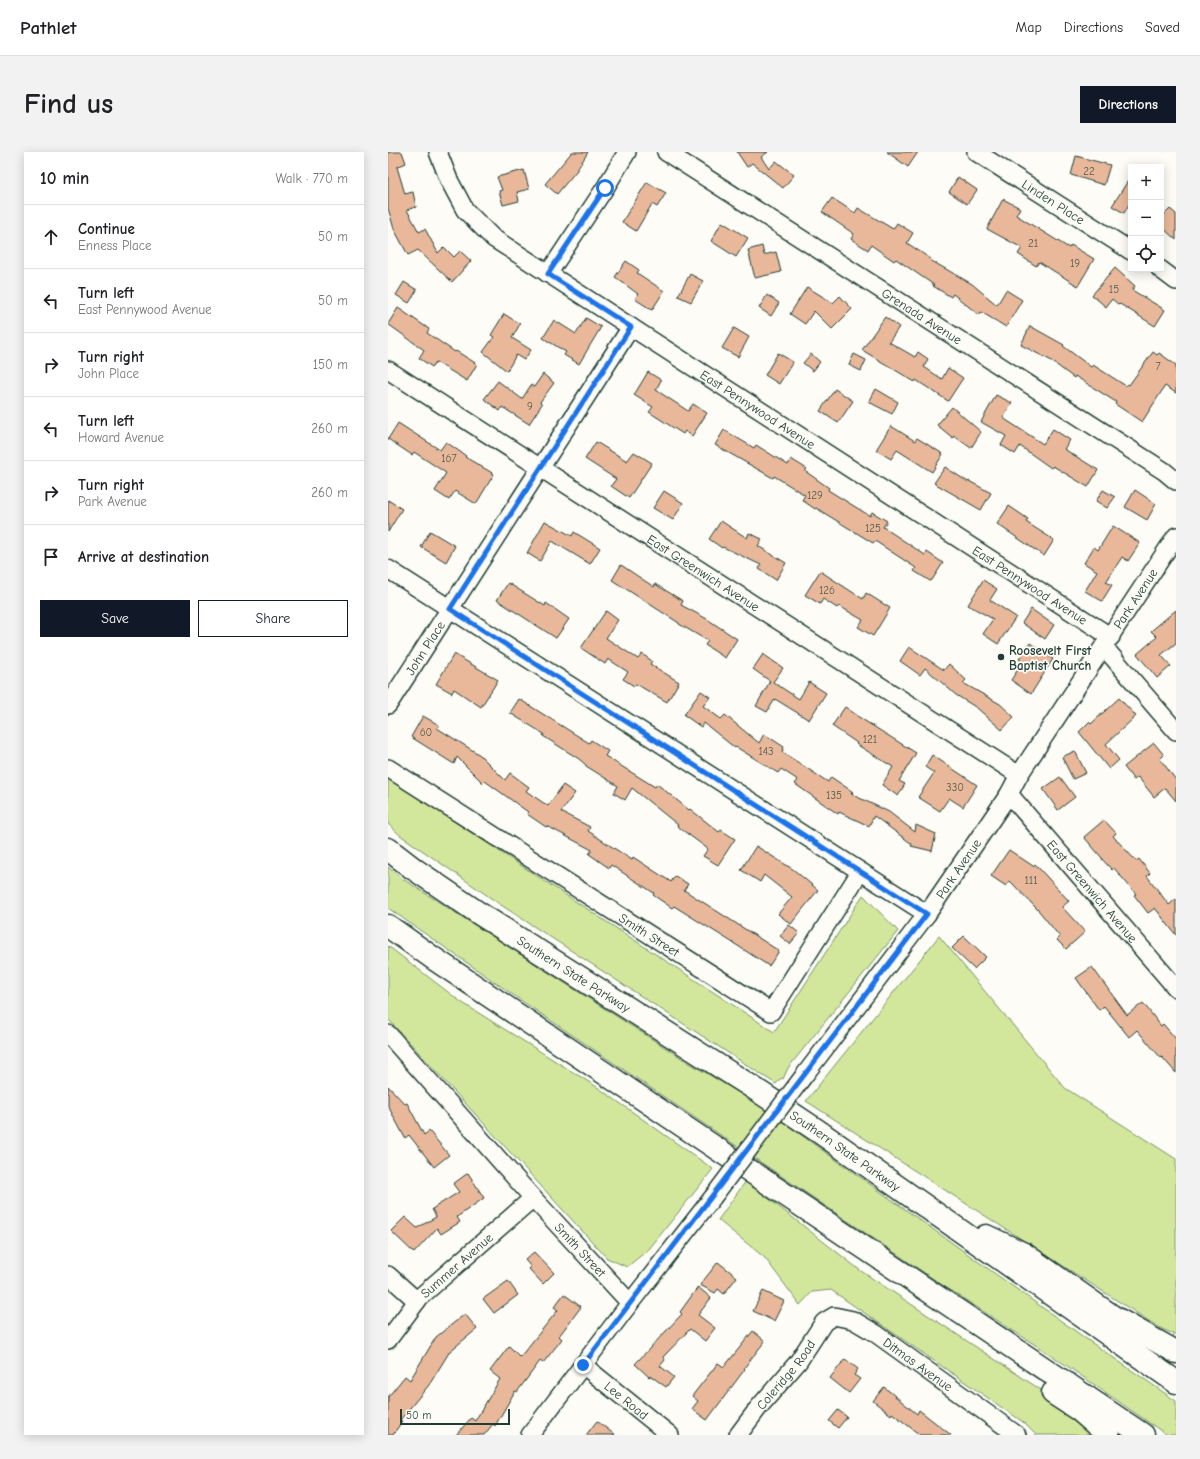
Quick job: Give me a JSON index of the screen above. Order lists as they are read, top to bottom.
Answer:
{
  "streets": {
    "highway": ["Southern State Parkway"],
    "street": [
      "Linden Place",
      "Grenada Avenue",
      "East Pennywood Avenue",
      "East Greenwich Avenue",
      "Park Avenue",
      "John Place",
      "Smith Street",
      "Summer Avenue",
      "Ditmas Avenue",
      "Coleridge Road",
      "Lee Road"
    ]
  },
  "crossings": [
    ["East Pennywood Avenue", "Park Avenue"],
    ["East Pennywood Avenue", "John Place"],
    ["East Greenwich Avenue", "Park Avenue"],
    ["East Greenwich Avenue", "John Place"],
    ["Park Avenue", "Smith Street"],
    ["Park Avenue", "Lee Road"],
    ["Smith Street", "Summer Avenue"],
    ["Ditmas Avenue", "Coleridge Road"]
  ],
  "places": ["Roosevelt First Baptist Church"],
  "house_numbers": [
    "22",
    "21",
    "19",
    "15",
    "7",
    "9",
    "167",
    "129",
    "125",
    "126",
    "60",
    "121",
    "143",
    "330",
    "135",
    "111"
  ],
  "scale_bar": "50 m",
  "page": {
    "header": "Pathlet",
    "nav": ["Map", "Directions", "Saved"],
    "buttons": [
      "Directions",
      ["Save", "Share"]
    ],
    "title": "Find us",
    "heading": ["10 min", "Walk · 770 m"],
    "map_buttons": ["+", "−"],
    "list": [
      ["Continue", "Enness Place", "50 m"],
      ["Turn left", "East Pennywood Avenue", "50 m"],
      ["Turn right", "John Place", "150 m"],
      ["Turn left", "Howard Avenue", "260 m"],
      ["Turn right", "Park Avenue", "260 m"],
      "Arrive at destination"
    ],
    "scale": "50 m"
  }
}
